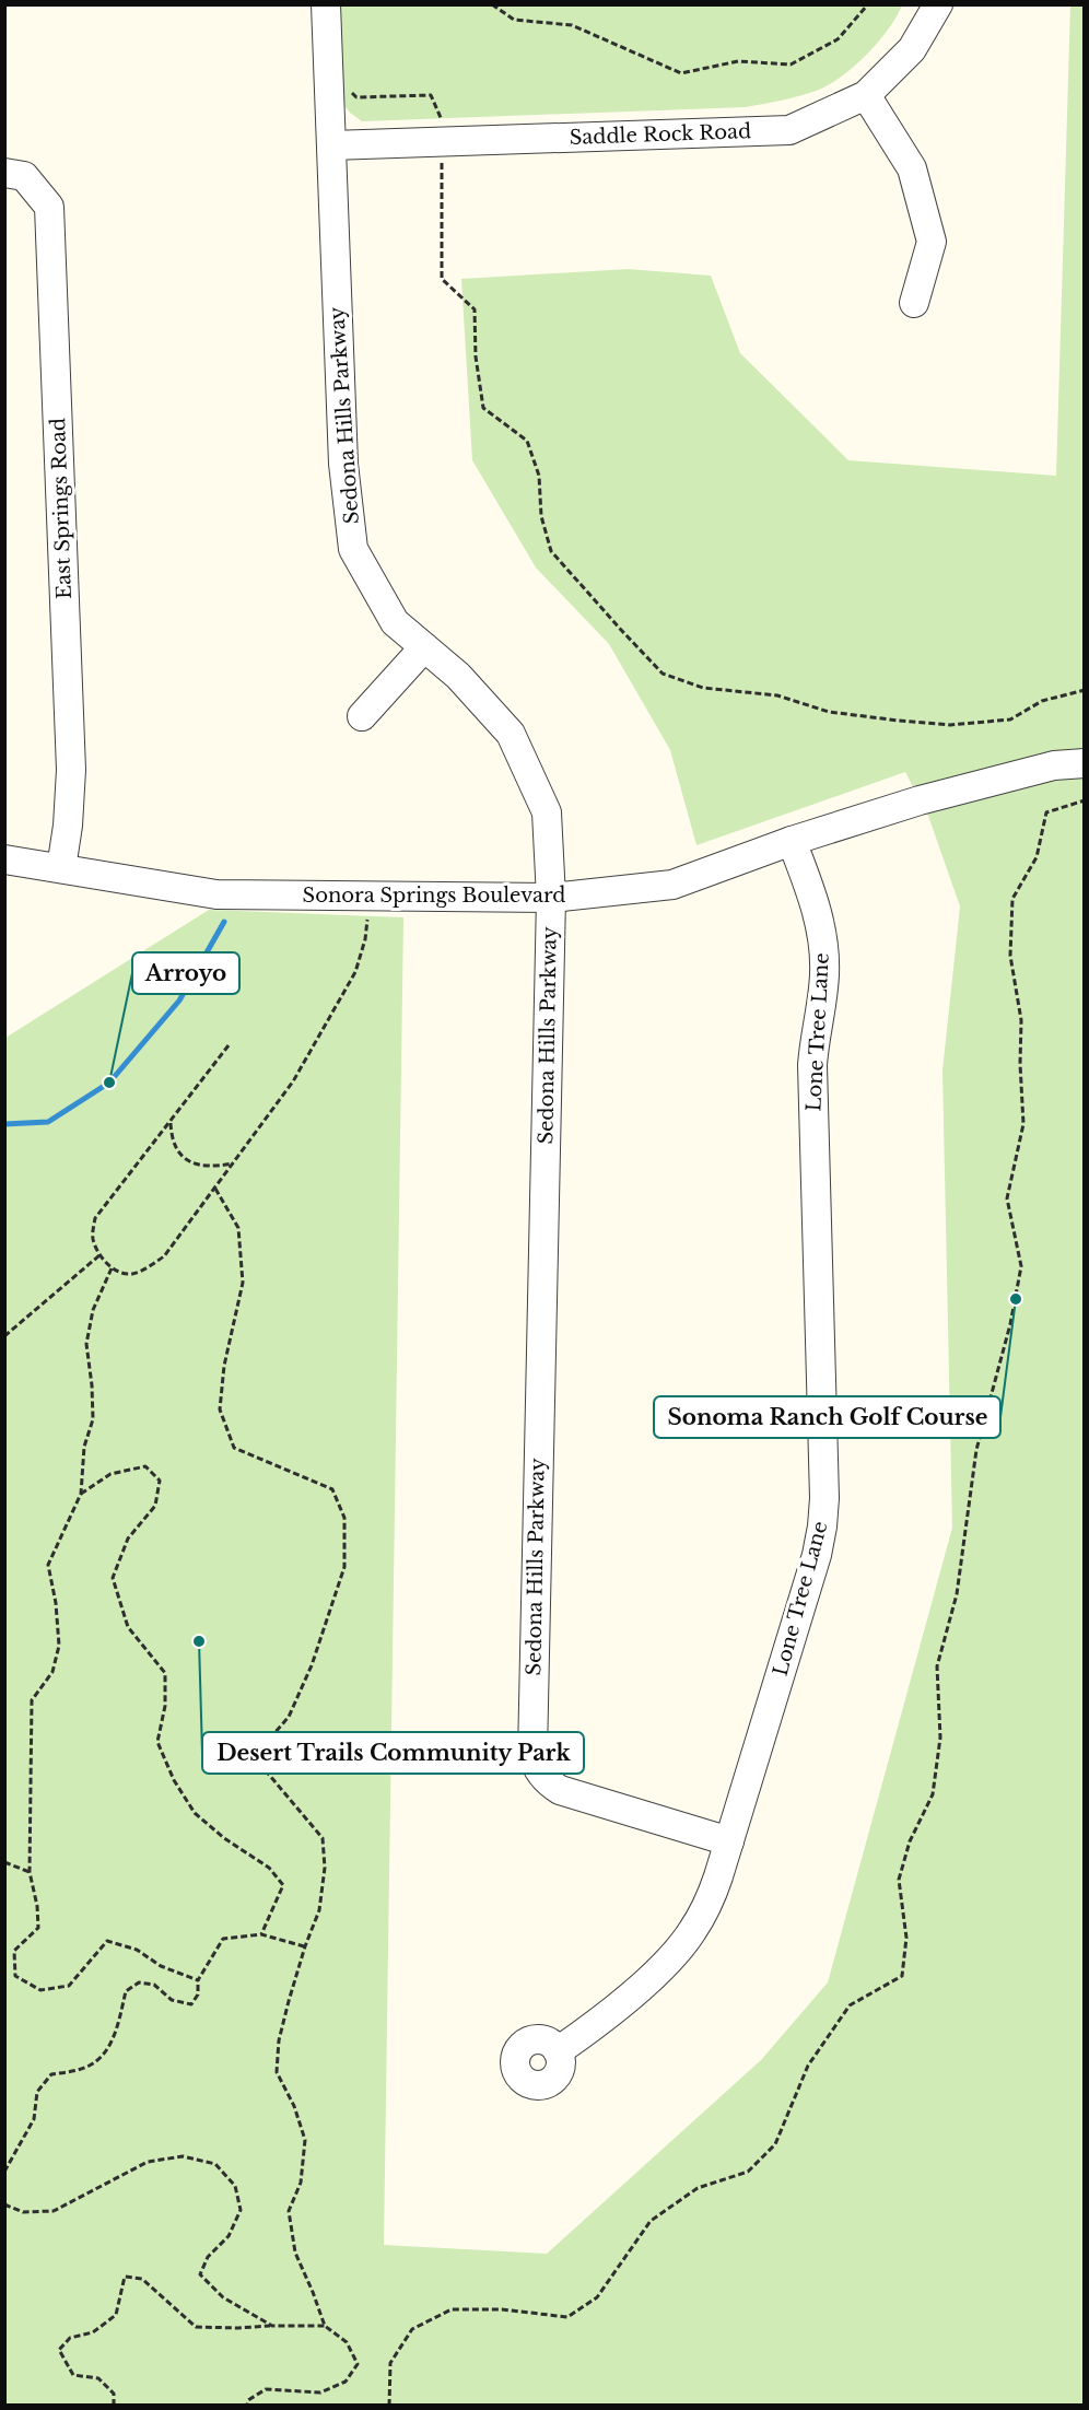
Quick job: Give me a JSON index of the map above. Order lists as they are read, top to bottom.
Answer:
{
  "streets": {
    "street": [
      "Saddle Rock Road",
      "Sedona Hills Parkway",
      "East Springs Road",
      "Sonora Springs Boulevard",
      "Lone Tree Lane"
    ]
  },
  "crossings": [
    ["Saddle Rock Road", "Sedona Hills Parkway"],
    ["Sedona Hills Parkway", "Sonora Springs Boulevard"],
    ["Sedona Hills Parkway", "Lone Tree Lane"],
    ["East Springs Road", "Sonora Springs Boulevard"],
    ["Sonora Springs Boulevard", "Lone Tree Lane"]
  ],
  "places": ["Arroyo", "Sonoma Ranch Golf Course", "Desert Trails Community Park"]
}
